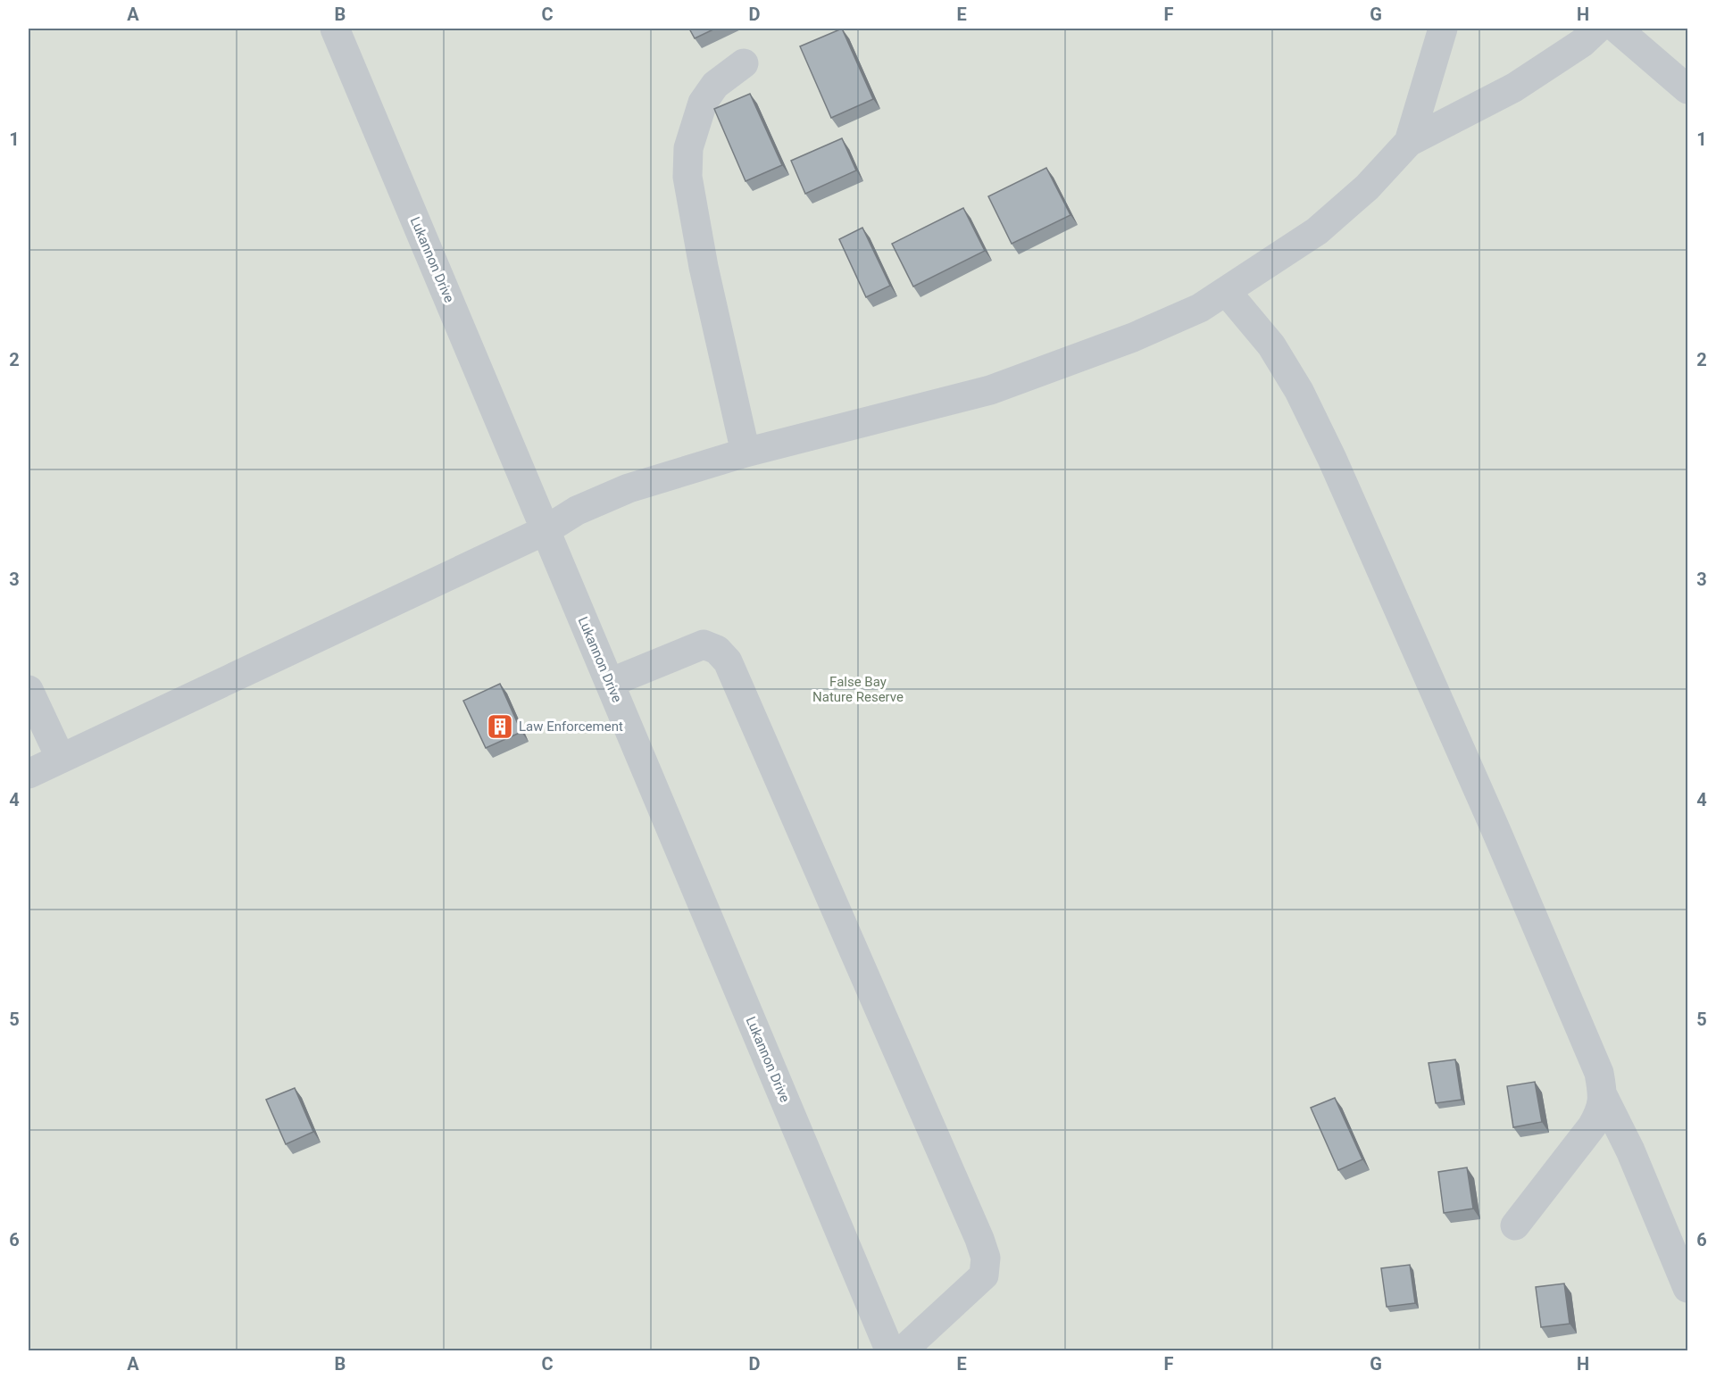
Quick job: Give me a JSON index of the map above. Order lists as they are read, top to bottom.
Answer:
{
  "streets": {
    "lane": ["Lukannon Drive"]
  },
  "parks": ["False Bay Nature Reserve"],
  "places": {
    "building": ["Law Enforcement"]
  },
  "grid": {
    "columns": [
      "A",
      "B",
      "C",
      "D",
      "E",
      "F",
      "G",
      "H"
    ],
    "rows": [
      "1",
      "2",
      "3",
      "4",
      "5",
      "6"
    ]
  }
}
